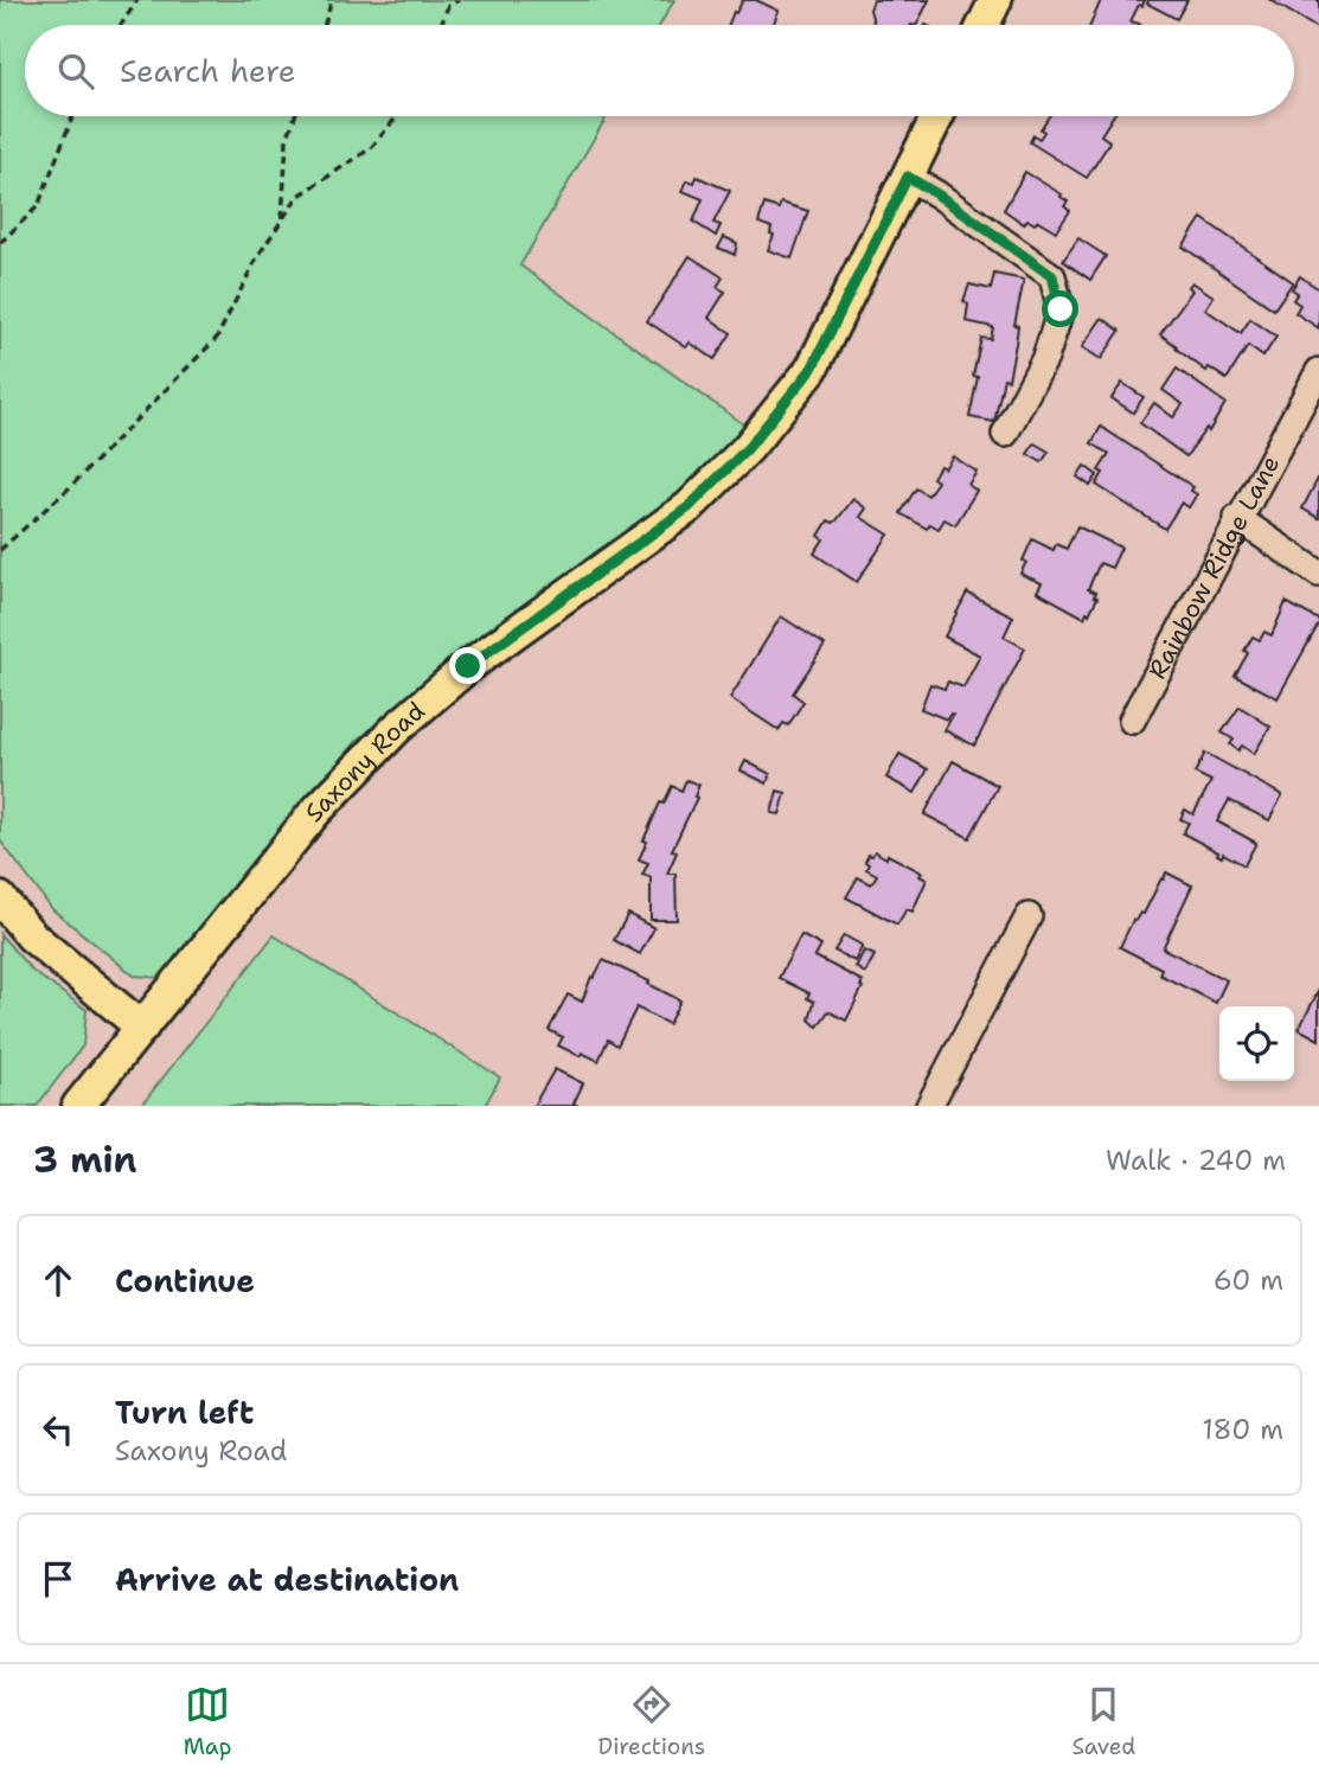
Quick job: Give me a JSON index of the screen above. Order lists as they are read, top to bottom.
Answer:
{
  "streets": {
    "main road": ["Saxony Road"],
    "street": ["Rainbow Ridge Lane"]
  },
  "page": {
    "search": "Search here",
    "heading": ["3 min", "Walk · 240 m"],
    "list": [
      ["Continue", "60 m"],
      ["Turn left", "Saxony Road", "180 m"],
      "Arrive at destination"
    ],
    "nav": ["Map", "Directions", "Saved"]
  }
}
